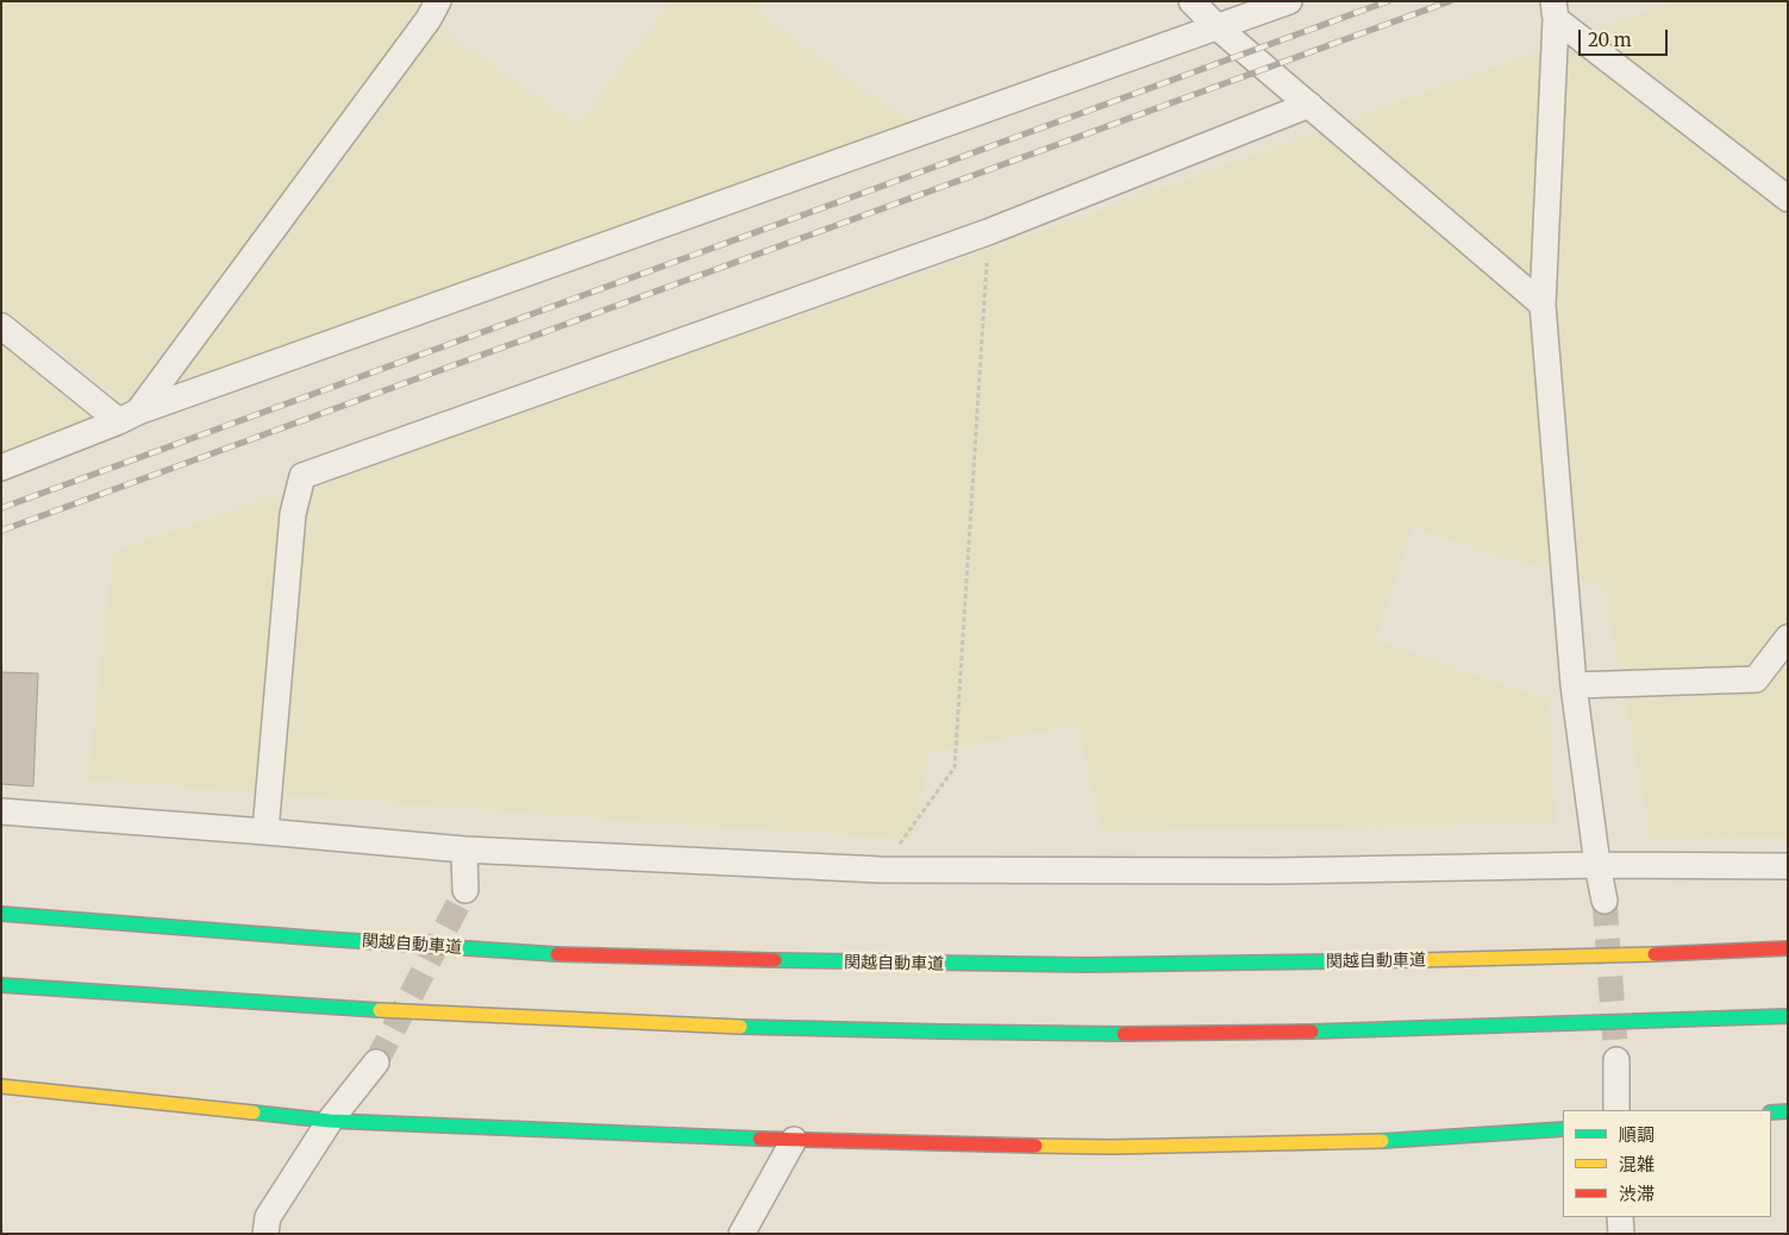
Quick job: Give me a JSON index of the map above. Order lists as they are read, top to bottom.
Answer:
{
  "streets": {
    "main road": ["関越自動車道"]
  },
  "legend": ["順調", "混雑", "渋滞"],
  "scale_bar": "20 m"
}
